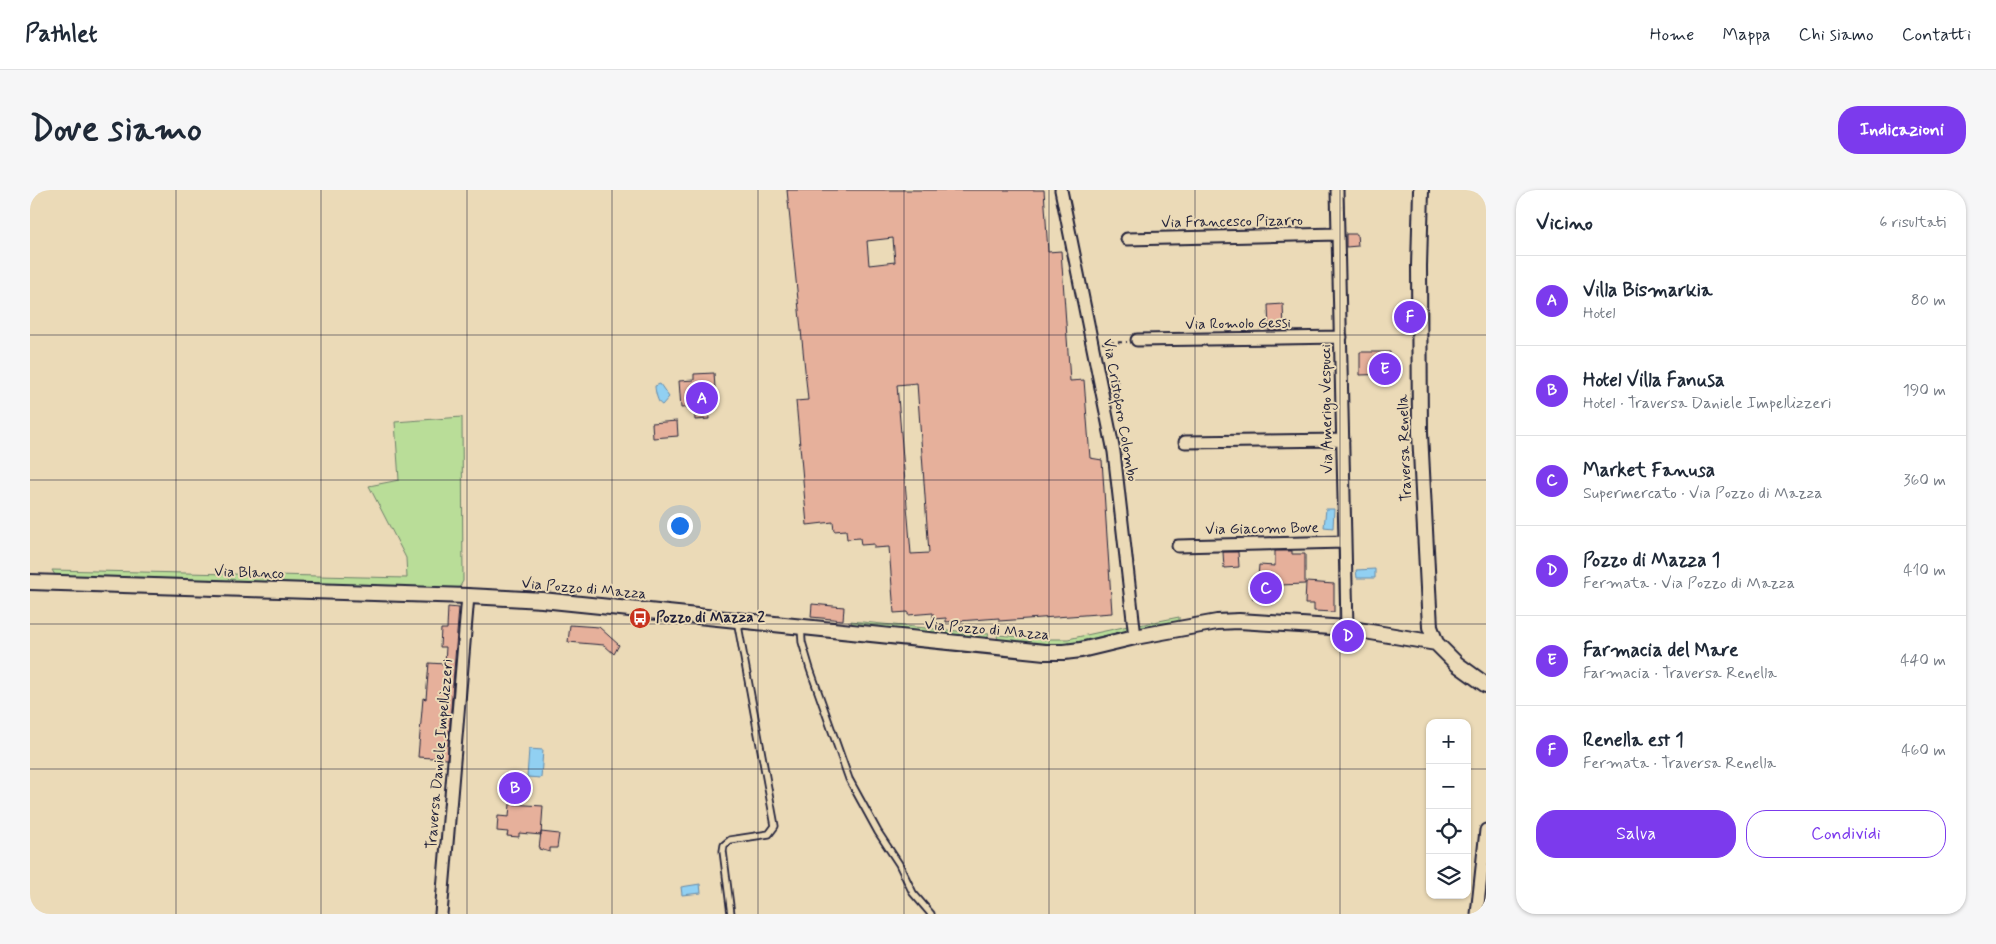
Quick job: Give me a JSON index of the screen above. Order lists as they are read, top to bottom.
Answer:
{
  "streets": {
    "street": [
      "Via Francesco Pizarro",
      "Via Romolo Gessi",
      "Via Amerigo Vespucci",
      "Via Cristoforo Colombo",
      "Traversa Renella",
      "Via Giacomo Bove",
      "Via Blanco",
      "Via Pozzo di Mazza",
      "Traversa Daniele Impellizzeri"
    ]
  },
  "crossings": [
    ["Via Francesco Pizarro", "Via Amerigo Vespucci"],
    ["Via Romolo Gessi", "Via Amerigo Vespucci"],
    ["Via Amerigo Vespucci", "Via Giacomo Bove"],
    ["Via Amerigo Vespucci", "Via Pozzo di Mazza"],
    ["Via Cristoforo Colombo", "Via Pozzo di Mazza"],
    ["Traversa Renella", "Via Pozzo di Mazza"],
    ["Via Blanco", "Via Pozzo di Mazza"],
    ["Via Blanco", "Traversa Daniele Impellizzeri"],
    ["Via Pozzo di Mazza", "Traversa Daniele Impellizzeri"]
  ],
  "places": {
    "bus stop": ["Pozzo di Mazza 2"]
  },
  "page": {
    "header": "Pathlet",
    "nav": [
      "Home",
      "Mappa",
      "Chi siamo",
      "Contatti"
    ],
    "buttons": [
      "Indicazioni",
      ["Salva", "Condividi"]
    ],
    "title": "Dove siamo",
    "heading": ["Vicino", "6 risultati"],
    "list": [
      {
        "mark": "A",
        "name": "Villa Bismarkia",
        "note": "Hotel",
        "value": "80 m"
      },
      {
        "mark": "B",
        "name": "Hotel Villa Fanusa",
        "note": "Hotel · Traversa Daniele Impellizzeri",
        "value": "190 m"
      },
      {
        "mark": "C",
        "name": "Market Fanusa",
        "note": "Supermercato · Via Pozzo di Mazza",
        "value": "360 m"
      },
      {
        "mark": "D",
        "name": "Pozzo di Mazza 1",
        "note": "Fermata · Via Pozzo di Mazza",
        "value": "410 m"
      },
      {
        "mark": "E",
        "name": "Farmacia del Mare",
        "note": "Farmacia · Traversa Renella",
        "value": "440 m"
      },
      {
        "mark": "F",
        "name": "Renella est 1",
        "note": "Fermata · Traversa Renella",
        "value": "460 m"
      }
    ],
    "pins": [
      "F",
      "E",
      "A",
      "C",
      "D",
      "B"
    ],
    "map_buttons": ["+", "−"]
  }
}
